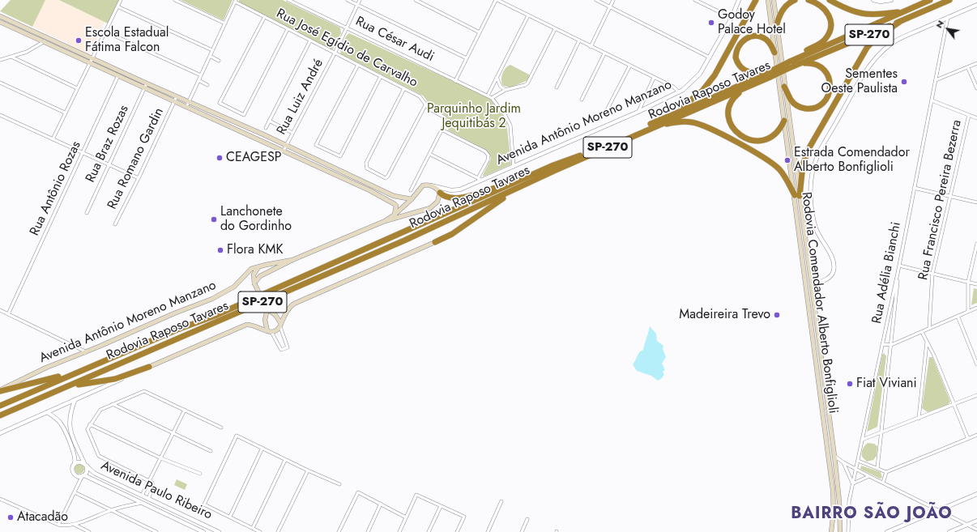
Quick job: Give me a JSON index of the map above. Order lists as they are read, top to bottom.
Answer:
{
  "streets": {
    "highway": ["SP-270", "Rodovia Raposo Tavares"],
    "main road": ["Avenida Antônio Moreno Manzano", "Rodovia Comendador Alberto Bonfiglioli"],
    "street": [
      "Rua César Audi",
      "Rua José Egídio de Carvalho",
      "Rua Luiz André",
      "Rua Braz Rozas",
      "Rua Romano Gardin",
      "Rua Antônio Rozas",
      "Rua Francisco Pereira Bezerra",
      "Rua Adélia Bianchi",
      "Avenida Paulo Ribeiro"
    ]
  },
  "crossings": [
    ["Rua César Audi", "Rua Luiz André"],
    ["Rua José Egídio de Carvalho", "Rua Luiz André"]
  ],
  "districts": ["BAIRRO SÃO JOÃO"],
  "parks": ["Parquinho Jardim Jequitibás 2"],
  "places": [
    "Godoy Palace Hotel",
    "Escola Estadual Fátima Falcon",
    "Sementes Oeste Paulista",
    "CEAGESP",
    "Estrada Comendador Alberto Bonfiglioli",
    "Lanchonete do Gordinho",
    "Flora KMK",
    "Madeireira Trevo",
    "Fiat Viviani",
    "Atacadão"
  ],
  "north": "top left"
}
